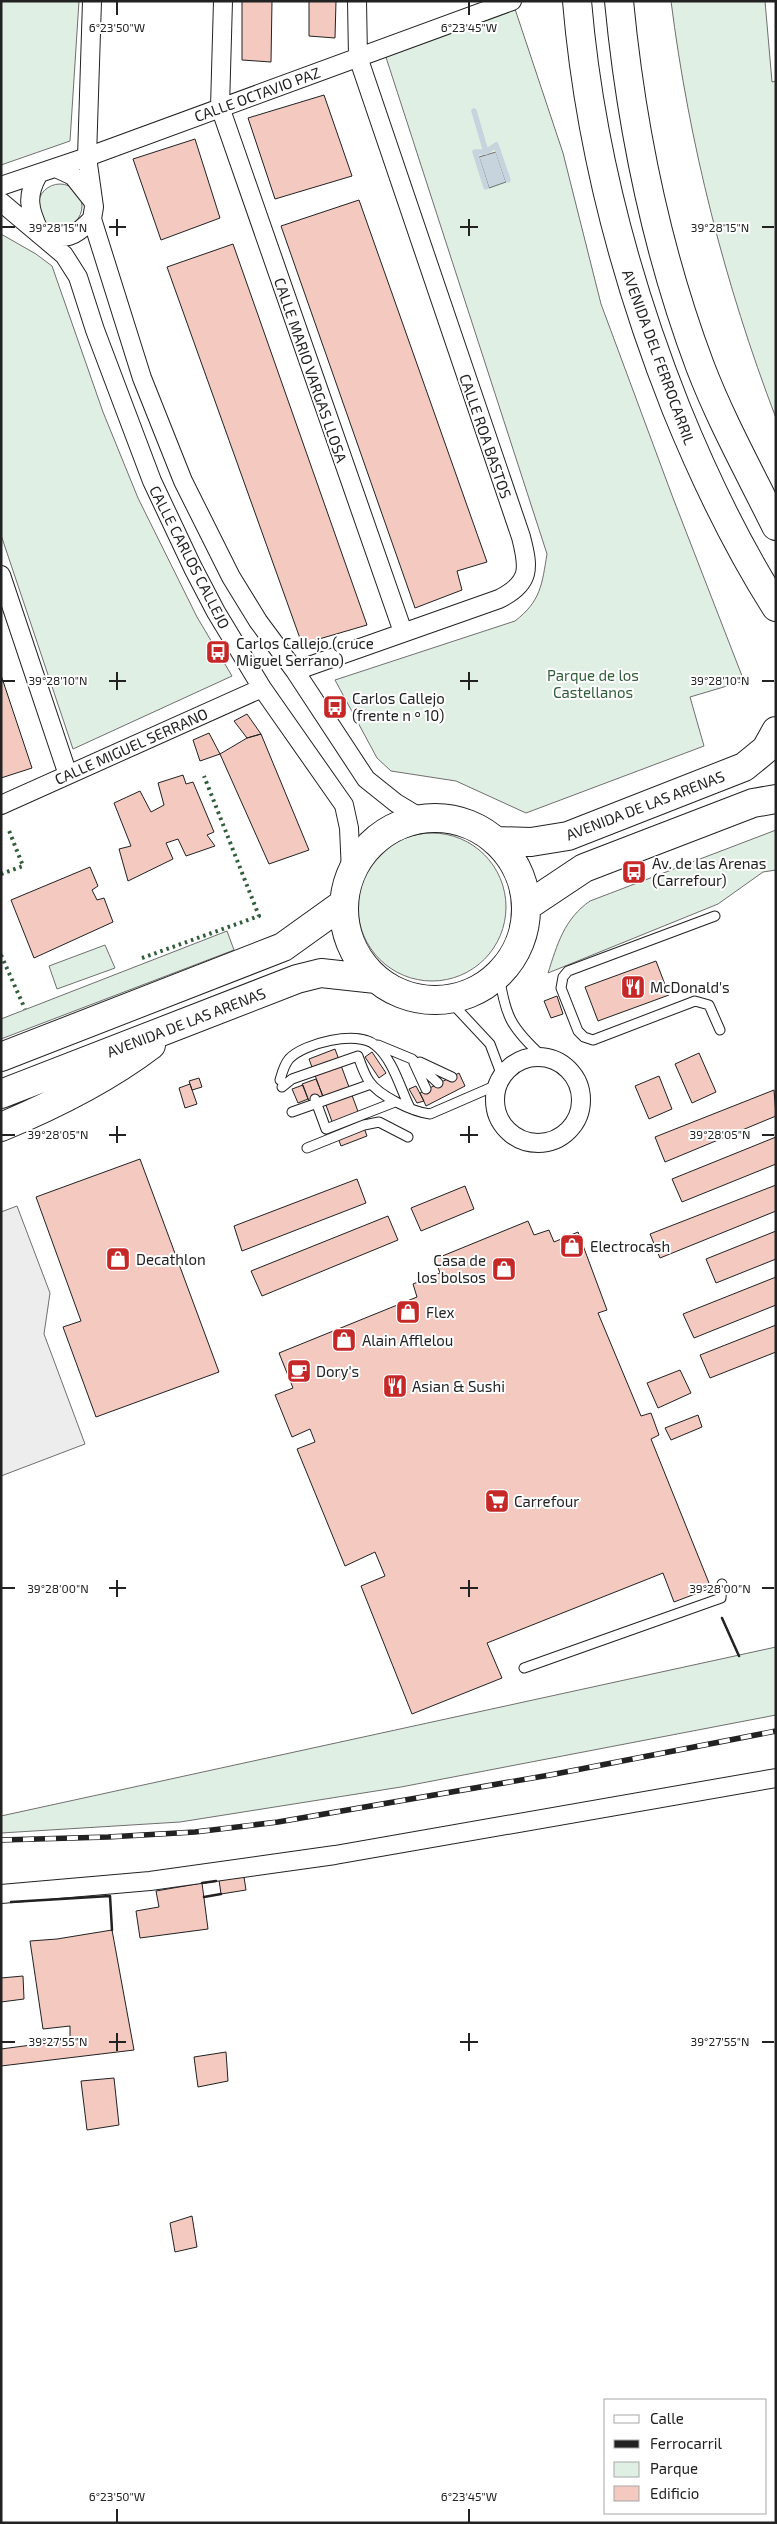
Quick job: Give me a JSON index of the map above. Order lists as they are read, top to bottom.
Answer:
{
  "streets": {
    "highway": ["AVENIDA DEL FERROCARRIL", "AVENIDA DE LAS ARENAS"],
    "street": [
      "CALLE OCTAVIO PAZ",
      "CALLE MARIO VARGAS LLOSA",
      "CALLE ROA BASTOS",
      "CALLE CARLOS CALLEJO",
      "CALLE MIGUEL SERRANO"
    ]
  },
  "crossings": [
    ["CALLE OCTAVIO PAZ", "CALLE MARIO VARGAS LLOSA"],
    ["CALLE OCTAVIO PAZ", "CALLE ROA BASTOS"],
    ["CALLE OCTAVIO PAZ", "CALLE CARLOS CALLEJO"],
    ["CALLE MARIO VARGAS LLOSA", "CALLE ROA BASTOS"],
    ["CALLE ROA BASTOS", "CALLE CARLOS CALLEJO"],
    ["CALLE CARLOS CALLEJO", "CALLE MIGUEL SERRANO"]
  ],
  "parks": ["Parque de los Castellanos"],
  "places": {
    "bus stop": ["Carlos Callejo (cruce Miguel Serrano)", "Carlos Callejo (frente n º 10)", "Av. de las Arenas (Carrefour)"],
    "restaurant": ["McDonald's", "Asian & Sushi"],
    "shop": [
      "Electrocash",
      "Decathlon",
      "Casa de los bolsos",
      "Flex",
      "Alain Afflelou"
    ],
    "cafe": ["Dory's"],
    "supermarket": ["Carrefour"]
  },
  "legend": [
    "Calle",
    "Ferrocarril",
    "Parque",
    "Edificio"
  ],
  "coordinates": [
    "6°23'50\"W",
    "6°23'45\"W",
    "39°28'15\"N",
    "39°28'10\"N",
    "39°28'05\"N",
    "39°28'00\"N",
    "39°27'55\"N"
  ]
}
